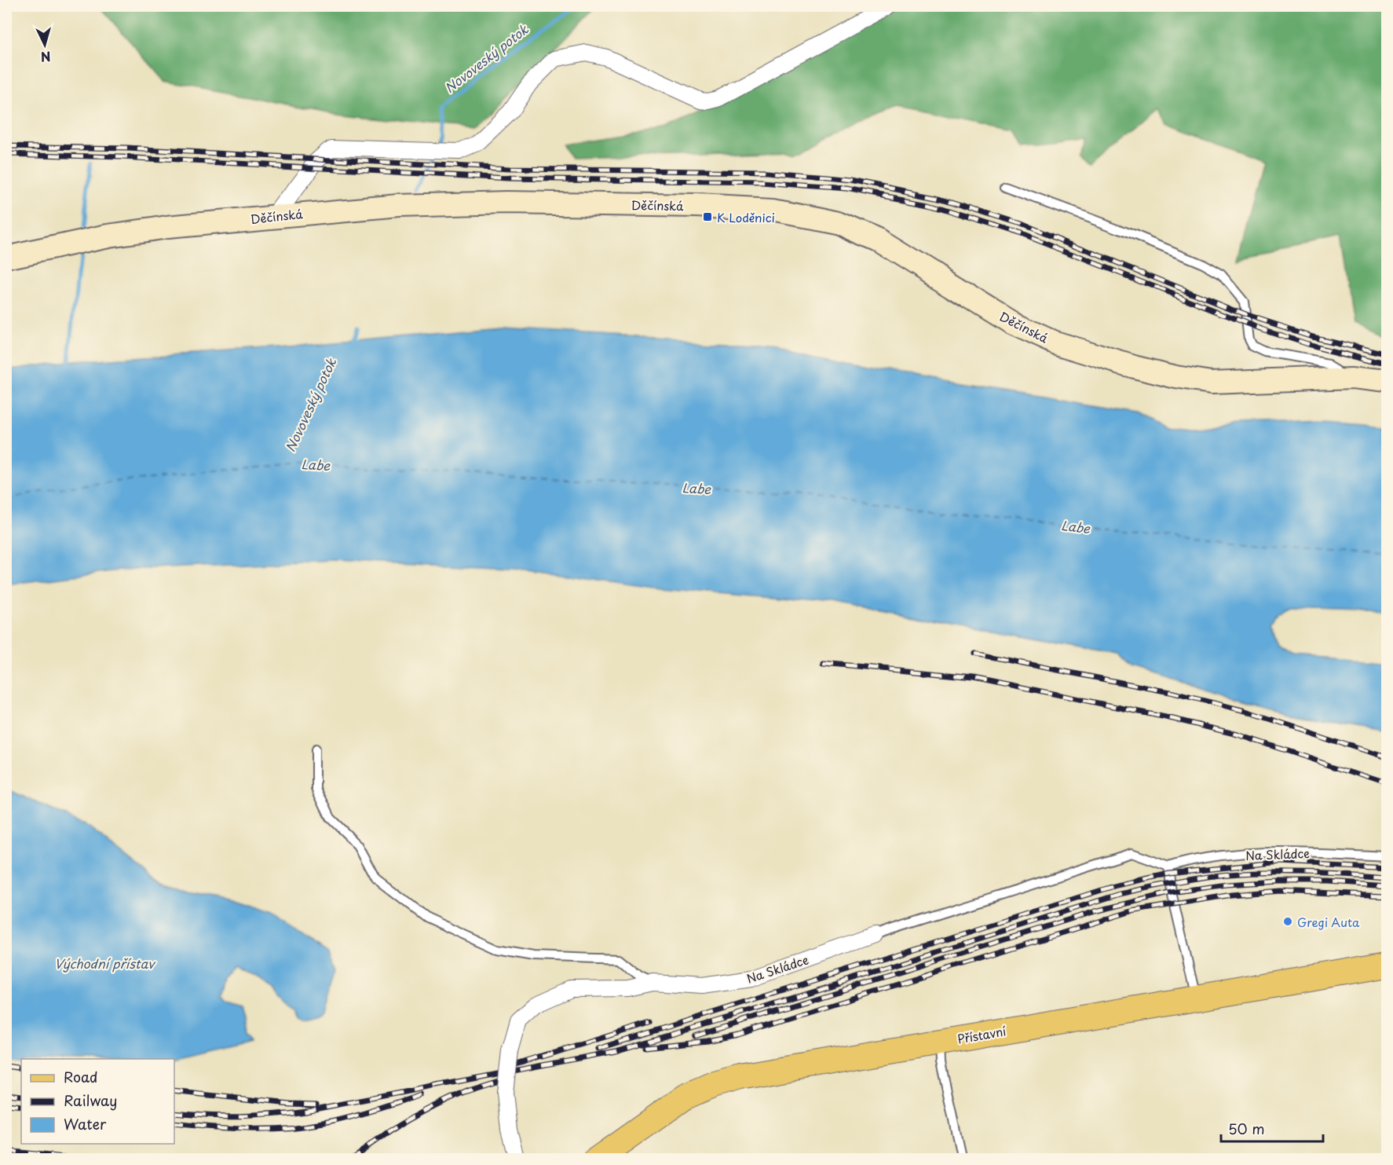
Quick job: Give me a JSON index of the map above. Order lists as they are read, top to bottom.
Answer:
{
  "streets": {
    "main road": ["Děčínská", "Přístavní"],
    "street": ["Na Skládce"]
  },
  "water": ["Novoveský potok", "Labe", "Východní přístav"],
  "places": {
    "transit": ["K Loděnici"],
    "other": ["Gregi Auta"]
  },
  "legend": ["Road", "Railway", "Water"],
  "scale_bar": "50 m",
  "north": "bottom"
}
